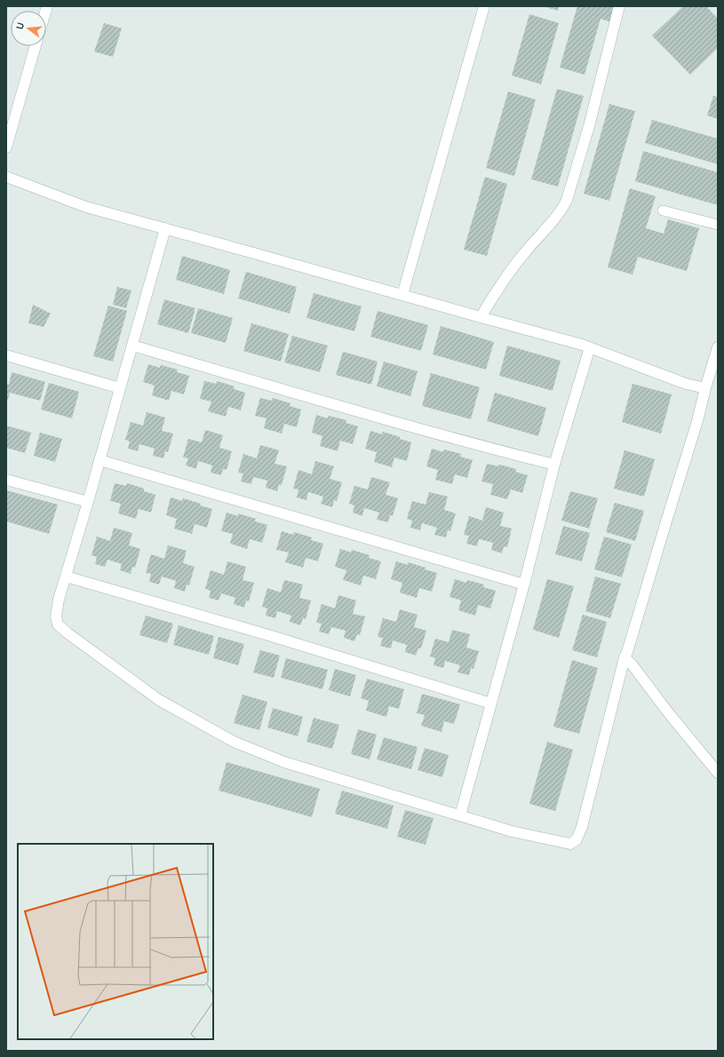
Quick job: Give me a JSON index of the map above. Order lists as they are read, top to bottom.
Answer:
{
  "north": "left"
}
